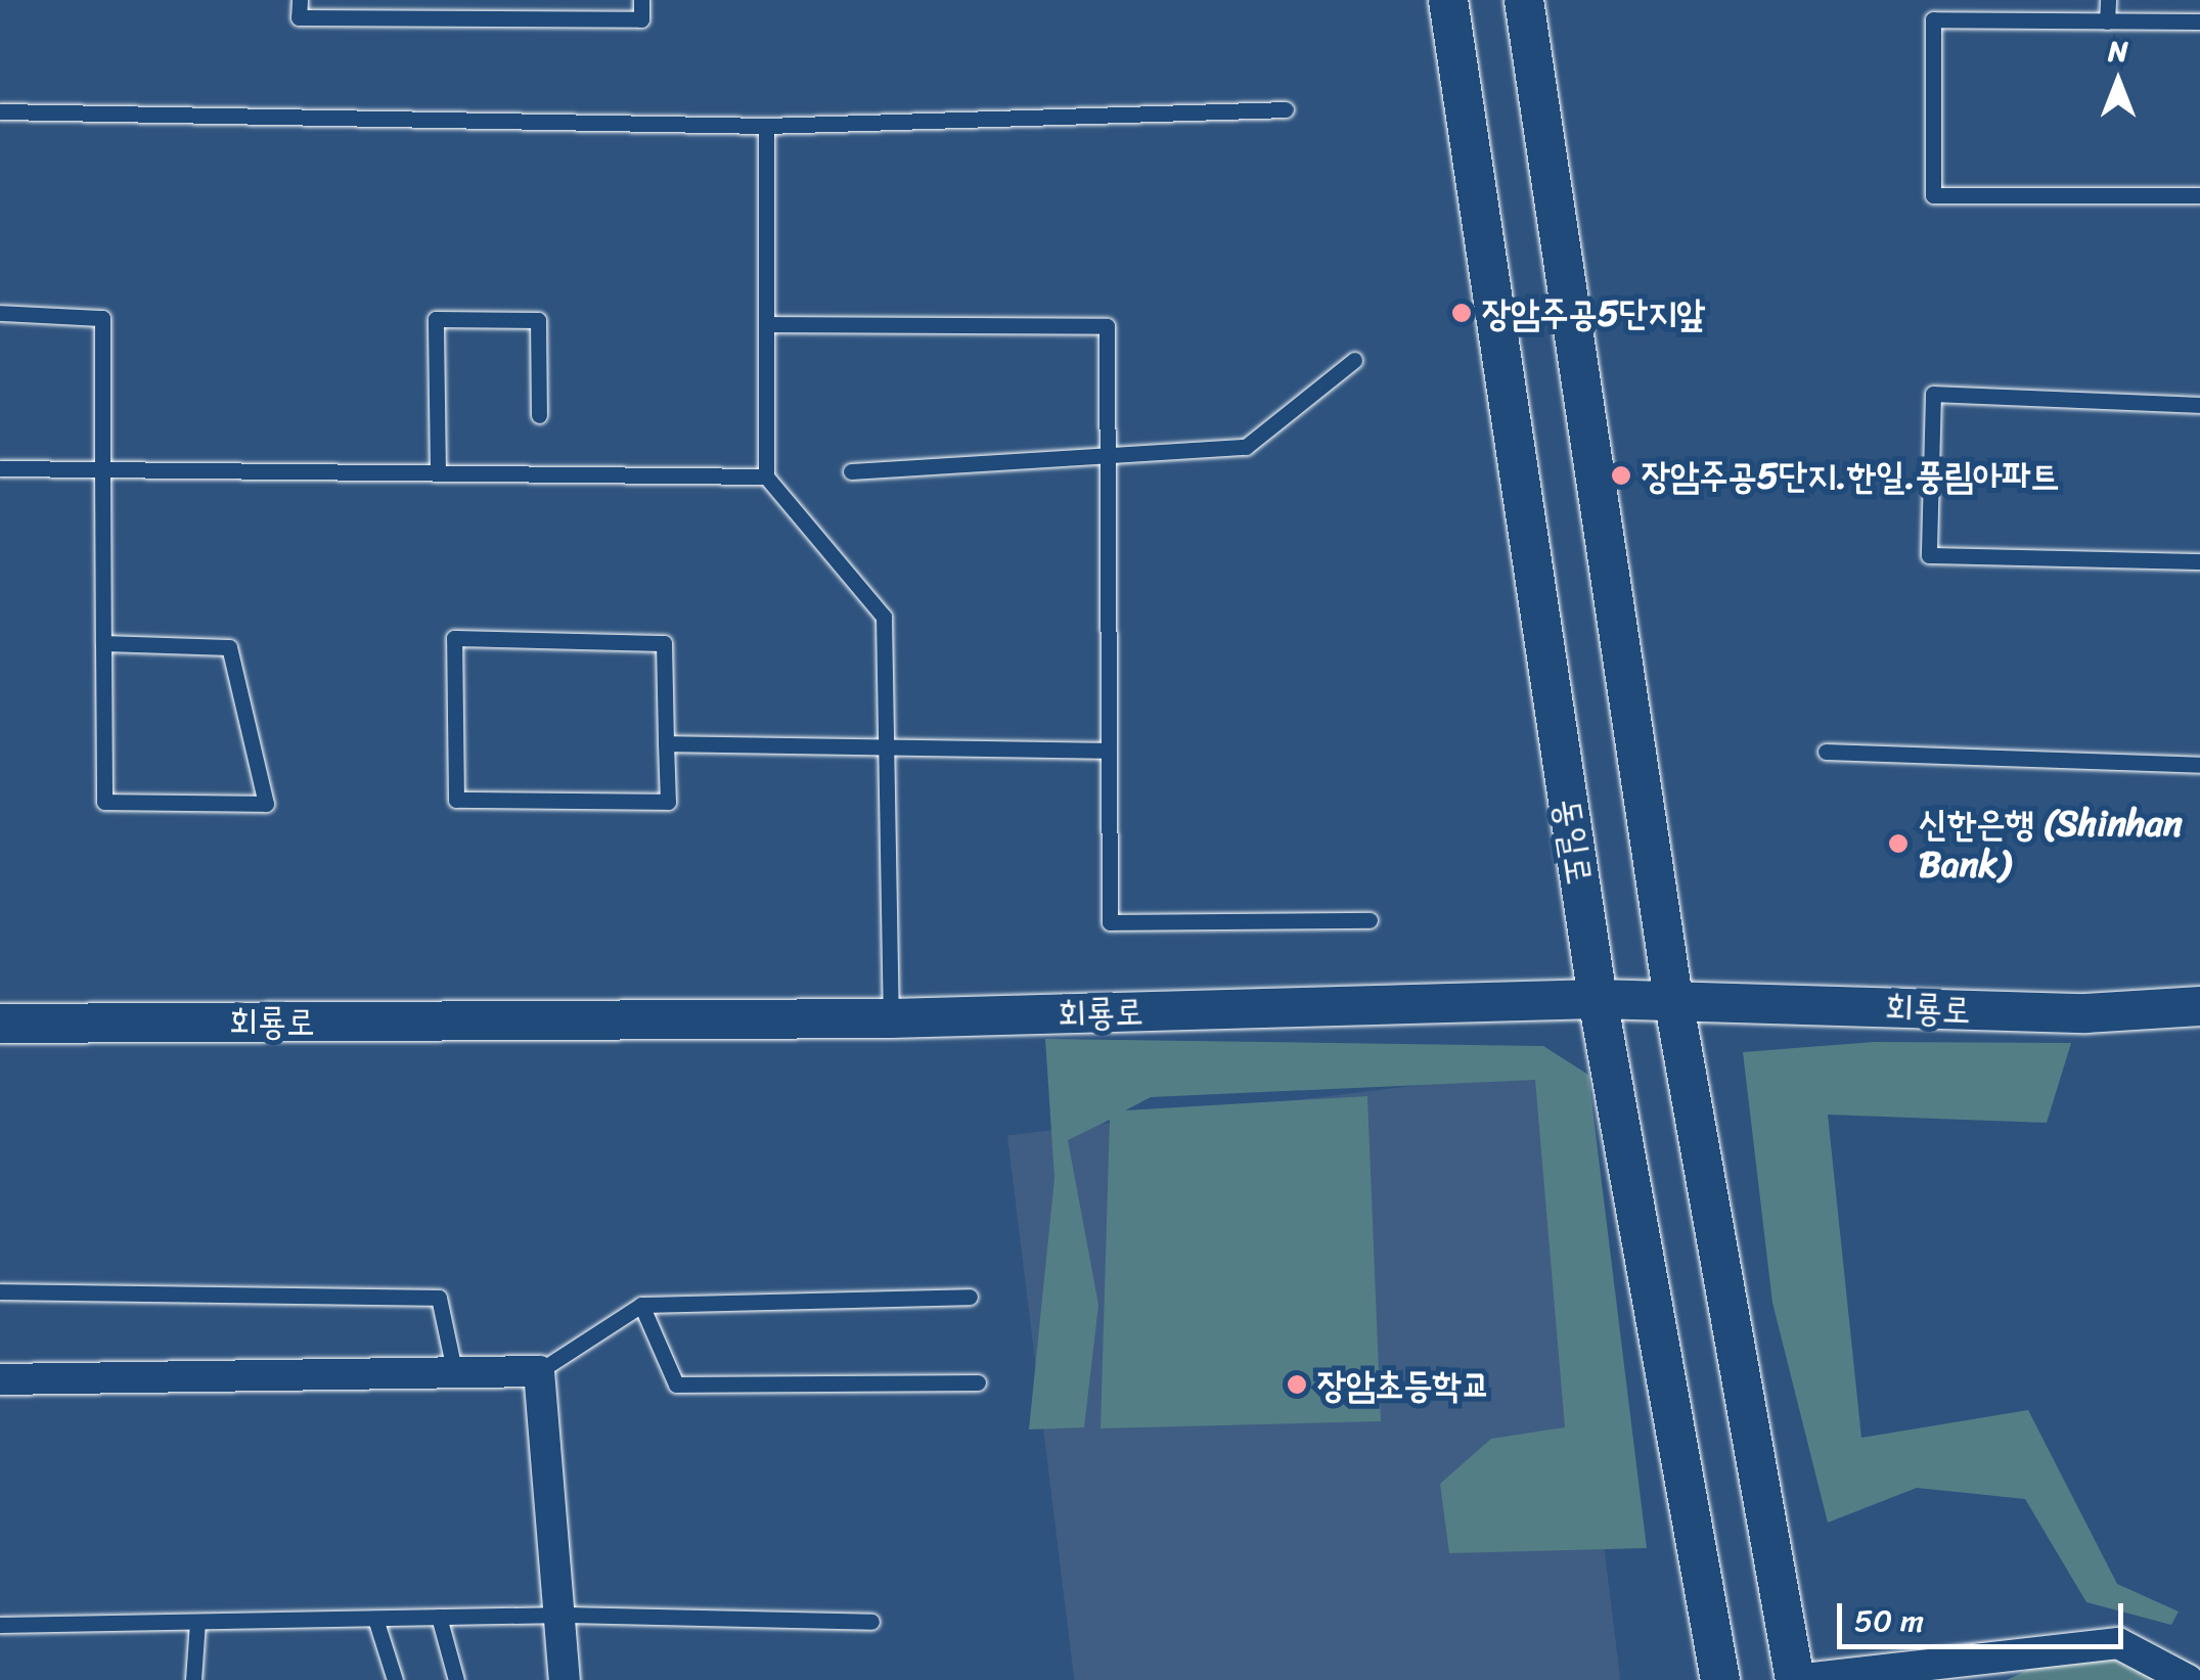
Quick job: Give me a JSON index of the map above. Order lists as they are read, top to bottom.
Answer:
{
  "streets": {
    "street": ["동일로", "회룡로"]
  },
  "crossings": [
    ["동일로", "회룡로"]
  ],
  "places": [
    "장암주공5단지앞",
    "장암주공5단지.한일.풍림아파트",
    "신한은행 (Shinhan Bank)",
    "장암초등학교"
  ],
  "scale_bar": "50 m",
  "north": "top"
}
